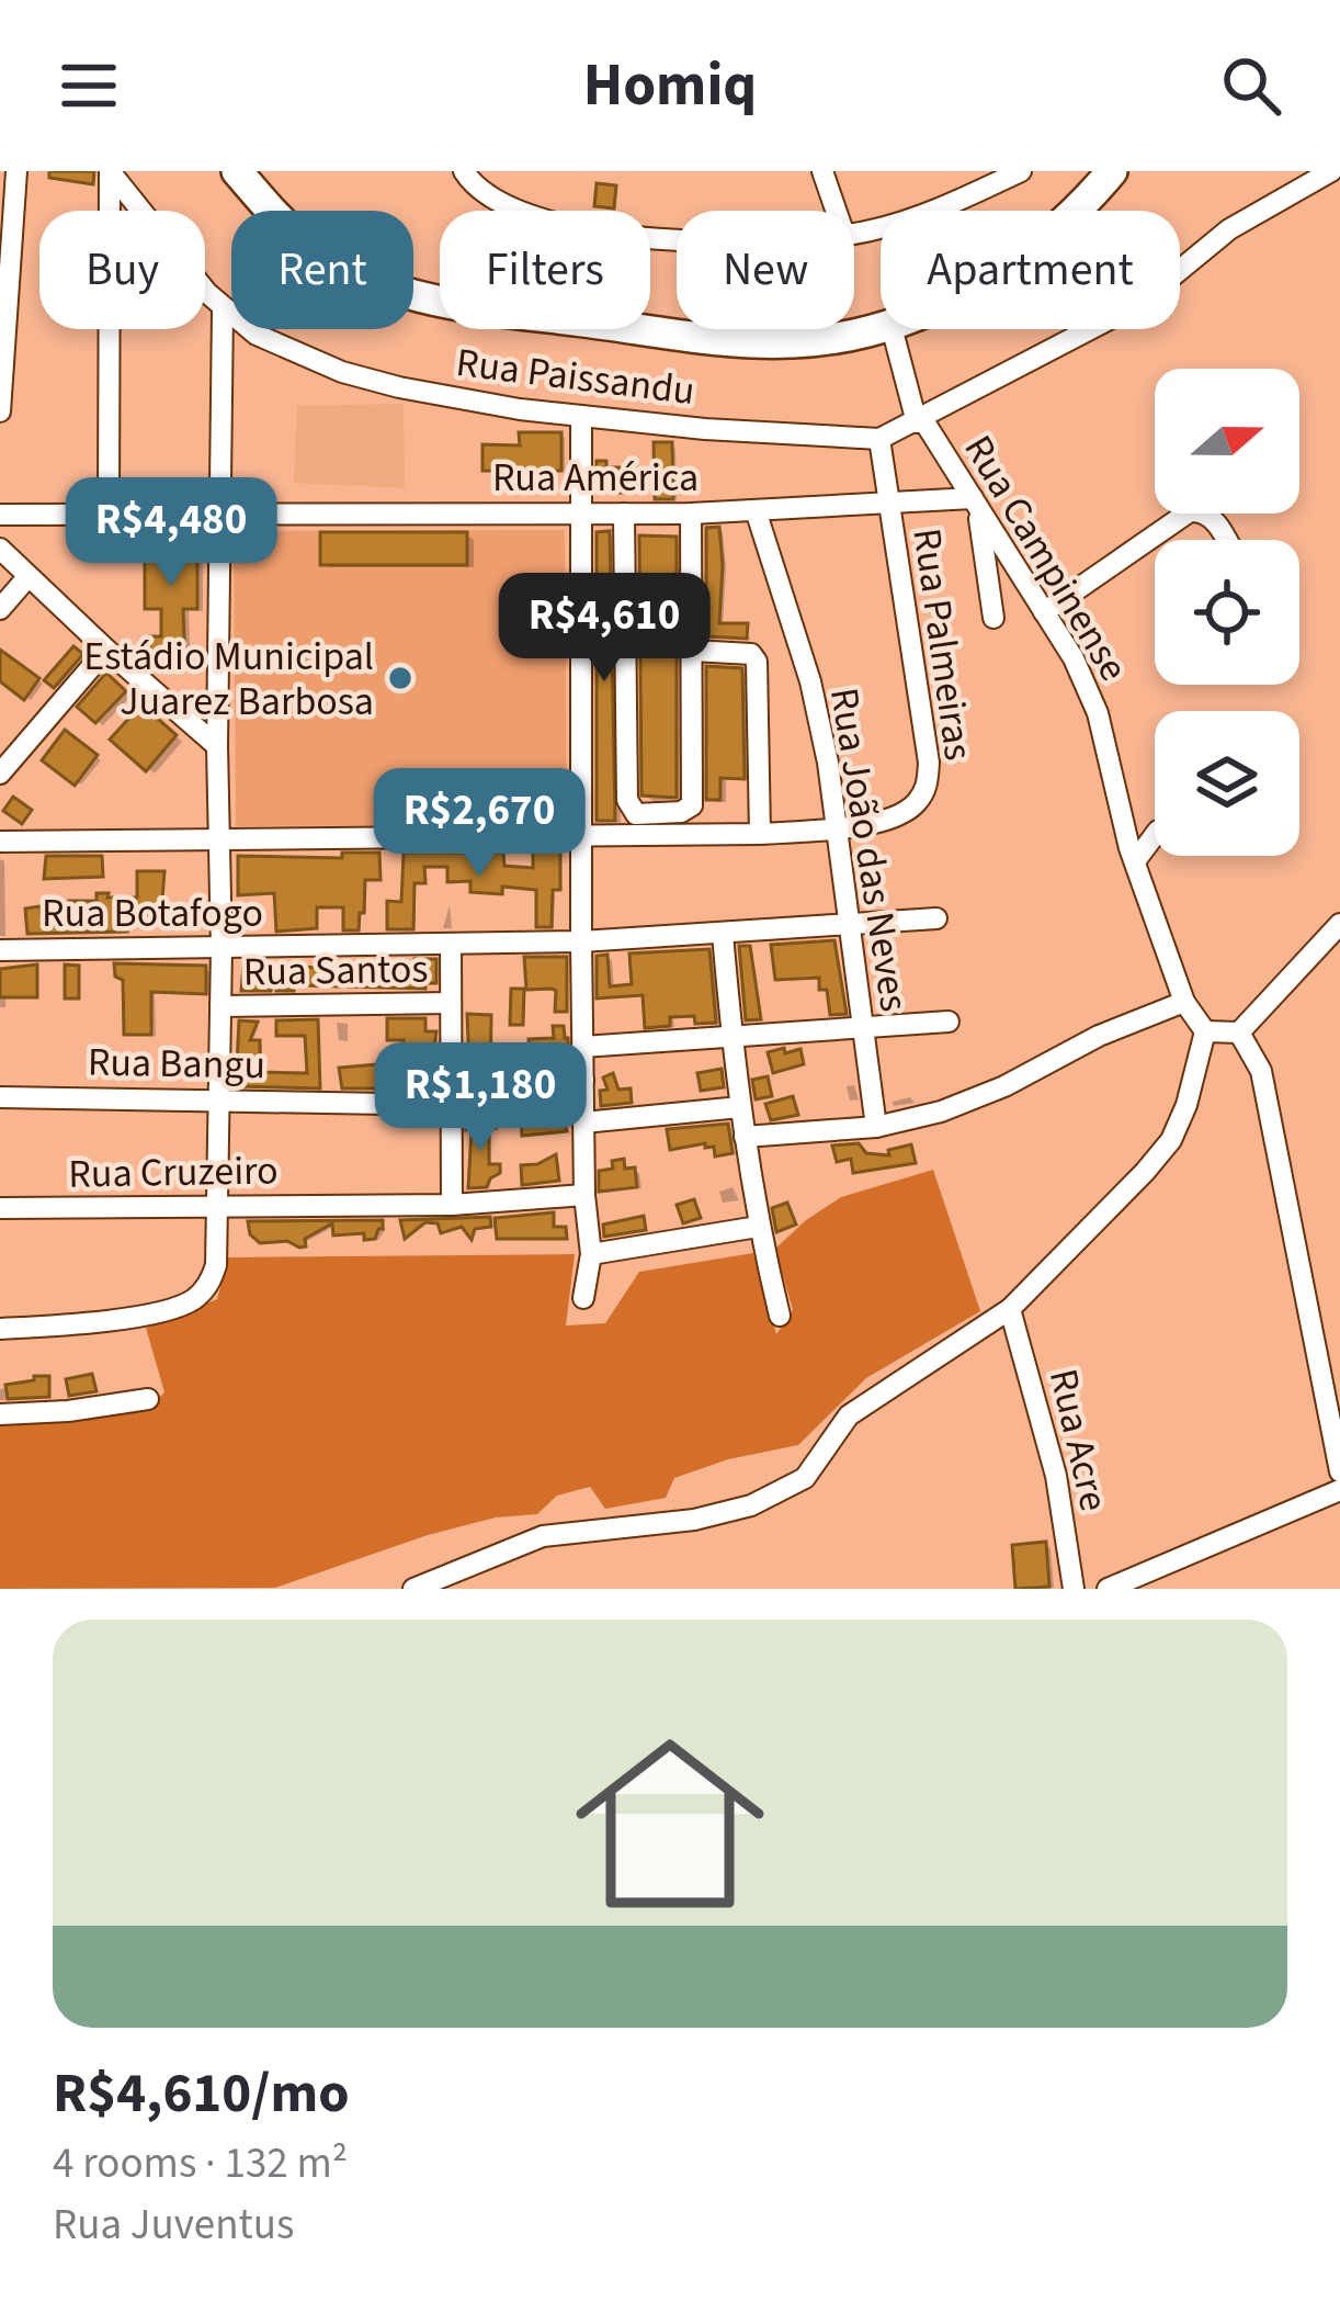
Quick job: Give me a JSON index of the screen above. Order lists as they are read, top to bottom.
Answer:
{
  "streets": {
    "street": [
      "Rua Paissandu",
      "Rua América",
      "Rua Campinense",
      "Rua Palmeiras",
      "Rua João das Neves",
      "Rua Botafogo",
      "Rua Santos",
      "Rua Bangu",
      "Rua Cruzeiro",
      "Rua Acre"
    ]
  },
  "crossings": [
    ["Rua Paissandu", "Rua Palmeiras"],
    ["Rua América", "Rua Campinense"],
    ["Rua América", "Rua Palmeiras"],
    ["Rua América", "Rua João das Neves"],
    ["Rua Palmeiras", "Rua João das Neves"],
    ["Rua João das Neves", "Rua Botafogo"]
  ],
  "places": ["Estádio Municipal Juarez Barbosa"],
  "north": "right",
  "page": {
    "header": "Homiq",
    "chip": [
      "Buy",
      "Rent",
      "Filters",
      "New",
      "Apartment"
    ],
    "price": [
      "R$4,480",
      "R$4,610",
      "R$2,670",
      "R$1,180"
    ],
    "list": [
      {
        "name": "R$4,610/mo",
        "note": "4 rooms · 132 m² · Rua Juventus"
      }
    ]
  }
}
